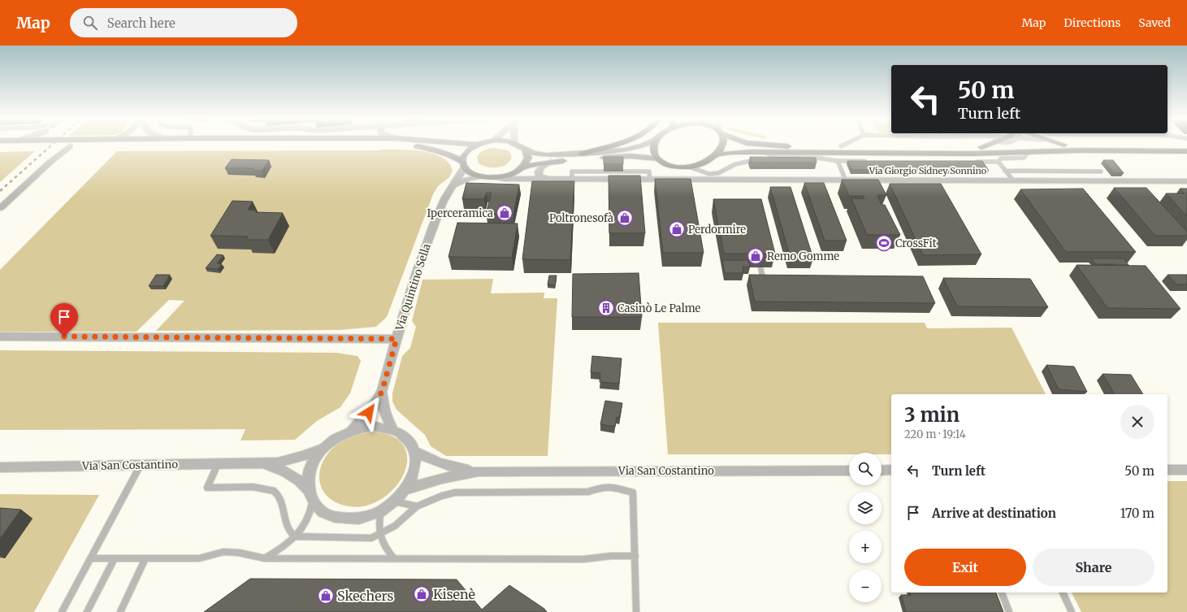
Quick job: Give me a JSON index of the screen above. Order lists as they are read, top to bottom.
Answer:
{
  "streets": {
    "street": ["Via Giorgio Sidney Sonnino", "Via Quintino Sella", "Via San Costantino"]
  },
  "crossings": [
    ["Via Quintino Sella", "Via San Costantino"]
  ],
  "places": {
    "shop": [
      "Iperceramica",
      "Poltronesofà",
      "Perdormire",
      "Remo Gomme",
      "Kisenè",
      "Skechers"
    ],
    "sports": ["CrossFit"],
    "building": ["Casinò Le Palme"]
  },
  "page": {
    "header": "Map",
    "search": "Search here",
    "nav": ["Map", "Directions", "Saved"],
    "turn": ["50 m", "Turn left"],
    "heading": ["3 min", "220 m · 19:14"],
    "list": [
      {
        "name": "Turn left",
        "value": "50 m"
      },
      {
        "name": "Arrive at destination",
        "value": "170 m"
      }
    ],
    "map_buttons": ["+", "−"],
    "buttons": ["Exit", "Share"]
  }
}
